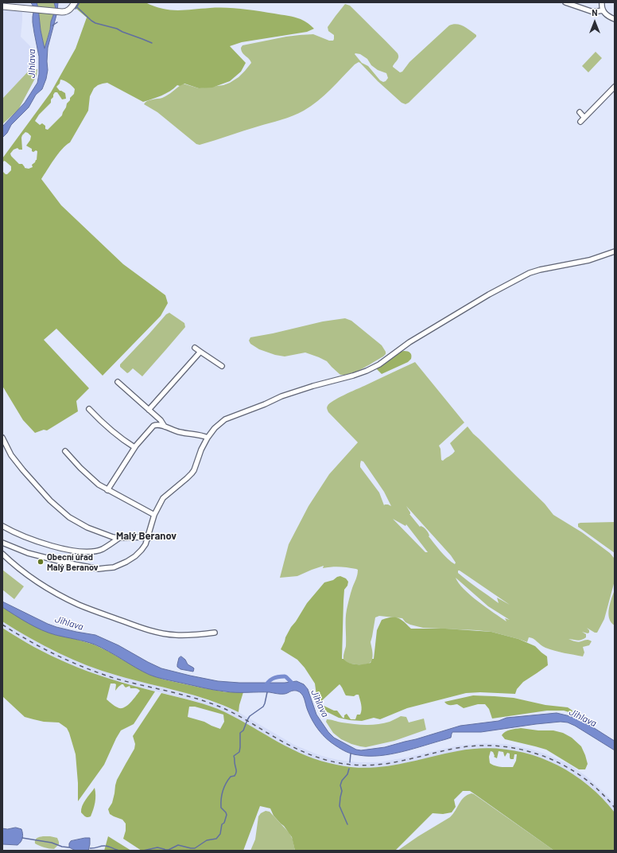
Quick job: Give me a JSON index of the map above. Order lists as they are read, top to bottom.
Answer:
{
  "districts": ["Malý Beranov"],
  "water": ["Jihlava"],
  "places": ["Obecní úřad Malý Beranov"],
  "north": "top"
}
